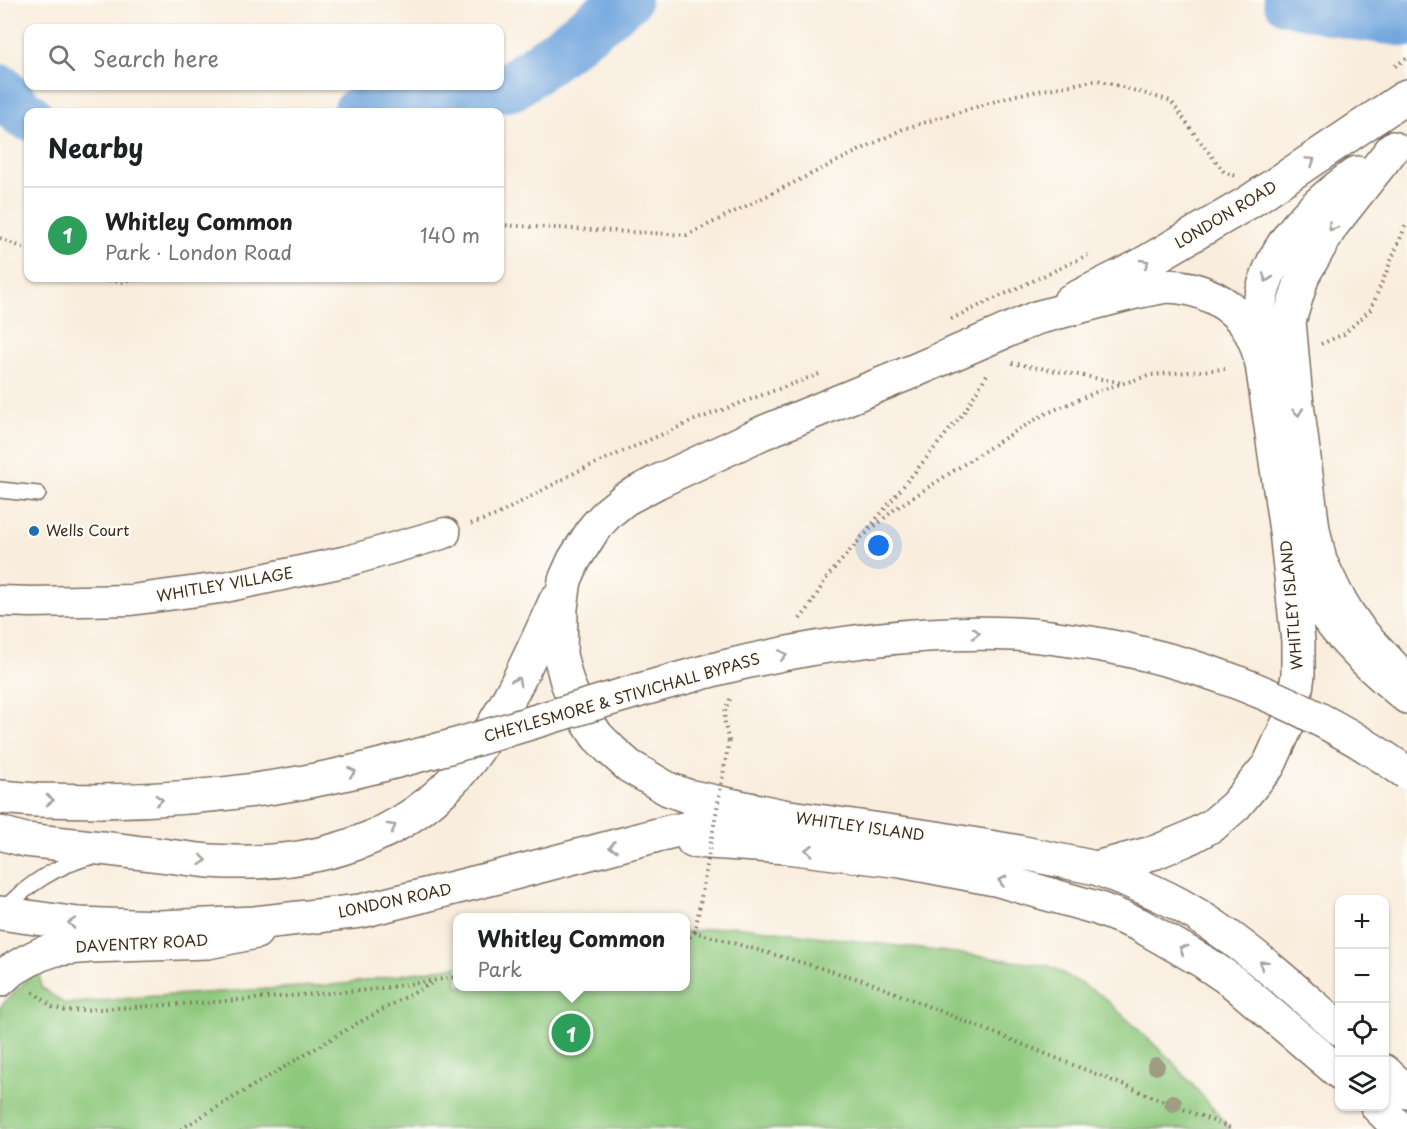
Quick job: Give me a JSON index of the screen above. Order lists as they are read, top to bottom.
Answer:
{
  "streets": {
    "main road": [
      "LONDON ROAD",
      "WHITLEY ISLAND",
      "CHEYLESMORE & STIVICHALL BYPASS",
      "DAVENTRY ROAD"
    ],
    "street": ["WHITLEY VILLAGE"]
  },
  "crossings": [
    ["LONDON ROAD", "WHITLEY ISLAND"],
    ["LONDON ROAD", "DAVENTRY ROAD"]
  ],
  "places": ["Wells Court"],
  "page": {
    "search": "Search here",
    "heading": "Nearby",
    "list": [
      {
        "mark": "1",
        "name": "Whitley Common",
        "note": "Park · London Road",
        "value": "140 m"
      }
    ],
    "map_buttons": ["+", "−"],
    "popup": ["Whitley Common", "Park"],
    "pins": "1"
  }
}
